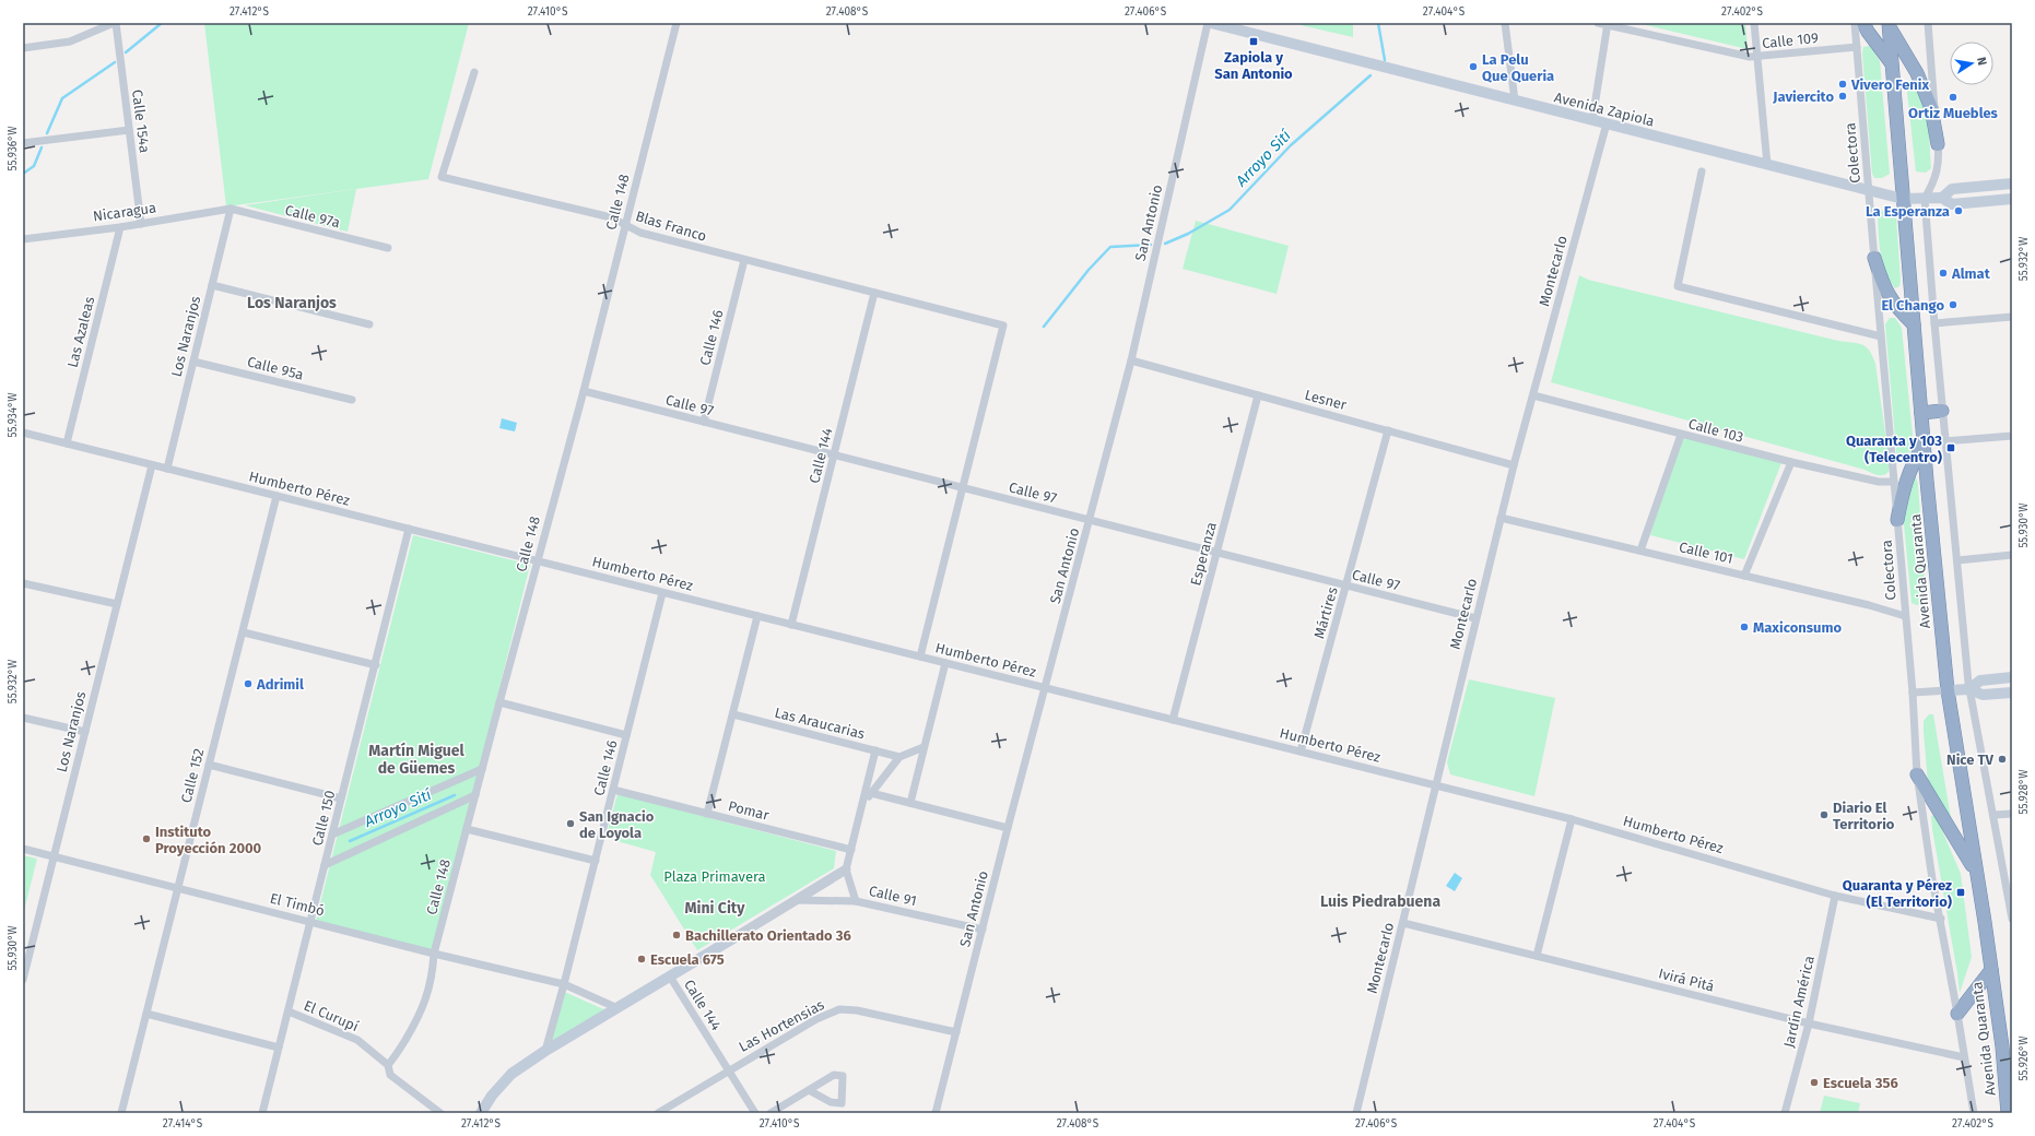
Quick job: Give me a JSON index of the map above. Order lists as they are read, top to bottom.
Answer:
{
  "streets": {
    "highway": ["Avenida Quaranta"],
    "main road": ["Avenida Zapiola"],
    "street": [
      "Calle 109",
      "Calle 154a",
      "Colectora",
      "Calle 148",
      "Nicaragua",
      "Calle 97a",
      "San Antonio",
      "Blas Franco",
      "Montecarlo",
      "Las Azaleas",
      "Los Naranjos",
      "Calle 146",
      "Calle 95a",
      "Lesner",
      "Calle 97",
      "Calle 103",
      "Calle 144",
      "Humberto Pérez",
      "Calle 101",
      "Esperanza",
      "Mártires",
      "Las Araucarias",
      "Calle 152",
      "Pomar",
      "Calle 150",
      "Calle 91",
      "El Timbó",
      "Ivirá Pitá",
      "Jardín América",
      "El Curupí",
      "Las Hortensias"
    ]
  },
  "crossings": [
    ["Calle 109", "Colectora"],
    ["Avenida Zapiola", "Colectora"],
    ["Avenida Zapiola", "San Antonio"],
    ["Avenida Zapiola", "Montecarlo"],
    ["Avenida Zapiola", "Avenida Quaranta"],
    ["Calle 154a", "Nicaragua"],
    ["Colectora", "Calle 103"],
    ["Colectora", "Humberto Pérez"],
    ["Colectora", "Calle 101"],
    ["Colectora", "Ivirá Pitá"],
    ["Calle 148", "Blas Franco"],
    ["Calle 148", "Calle 97"],
    ["Calle 148", "Humberto Pérez"],
    ["Calle 148", "El Timbó"],
    ["Calle 148", "El Curupí"],
    ["Nicaragua", "Calle 97a"],
    ["Nicaragua", "Las Azaleas"],
    ["Nicaragua", "Los Naranjos"],
    ["Calle 97a", "Los Naranjos"],
    ["San Antonio", "Lesner"],
    ["San Antonio", "Calle 97"],
    ["San Antonio", "Humberto Pérez"],
    ["San Antonio", "Calle 91"],
    ["San Antonio", "Las Hortensias"],
    ["Blas Franco", "Calle 146"],
    ["Blas Franco", "Calle 97"],
    ["Blas Franco", "Calle 144"],
    ["Montecarlo", "Lesner"],
    ["Montecarlo", "Calle 97"],
    ["Montecarlo", "Calle 103"],
    ["Montecarlo", "Humberto Pérez"],
    ["Montecarlo", "Calle 101"],
    ["Montecarlo", "Ivirá Pitá"],
    ["Las Azaleas", "Humberto Pérez"],
    ["Los Naranjos", "Calle 95a"],
    ["Los Naranjos", "Humberto Pérez"],
    ["Los Naranjos", "El Timbó"],
    ["Calle 146", "Calle 97"],
    ["Calle 146", "Humberto Pérez"],
    ["Calle 146", "Pomar"],
    ["Calle 146", "El Timbó"],
    ["Lesner", "Esperanza"],
    ["Lesner", "Mártires"],
    ["Calle 97", "Calle 144"],
    ["Calle 97", "Esperanza"],
    ["Calle 97", "Mártires"],
    ["Calle 144", "Humberto Pérez"],
    ["Calle 144", "Las Hortensias"],
    ["Humberto Pérez", "Esperanza"],
    ["Humberto Pérez", "Mártires"],
    ["Humberto Pérez", "Calle 152"],
    ["Humberto Pérez", "Calle 150"],
    ["Humberto Pérez", "Jardín América"],
    ["Calle 152", "El Timbó"],
    ["Calle 150", "El Timbó"],
    ["Calle 150", "El Curupí"],
    ["Ivirá Pitá", "Jardín América"]
  ],
  "districts": [
    "Los Naranjos",
    "Martín Miguel de Güemes",
    "Luis Piedrabuena",
    "Mini City"
  ],
  "water": ["Arroyo Sití"],
  "parks": ["Plaza Primavera"],
  "places": {
    "transit": ["Zapiola y San Antonio", "Quaranta y 103 (Telecentro)", "Quaranta y Pérez (El Territorio)"],
    "other": [
      "La Pelu Que Queria",
      "Vivero Fenix",
      "Javiercito",
      "Ortiz Muebles",
      "La Esperanza",
      "Almat",
      "El Chango",
      "Maxiconsumo",
      "Adrimil",
      "Nice TV",
      "Diario El Territorio",
      "San Ignacio de Loyola",
      "Instituto Proyección 2000",
      "Bachillerato Orientado 36",
      "Escuela 675",
      "Escuela 356"
    ]
  },
  "north": "right",
  "coordinates": [
    "27.412°S",
    "27.410°S",
    "27.408°S",
    "27.406°S",
    "27.404°S",
    "27.402°S",
    "55.936°W",
    "55.932°W",
    "55.934°W",
    "55.930°W",
    "55.928°W",
    "55.926°W",
    "27.414°S"
  ]
}
